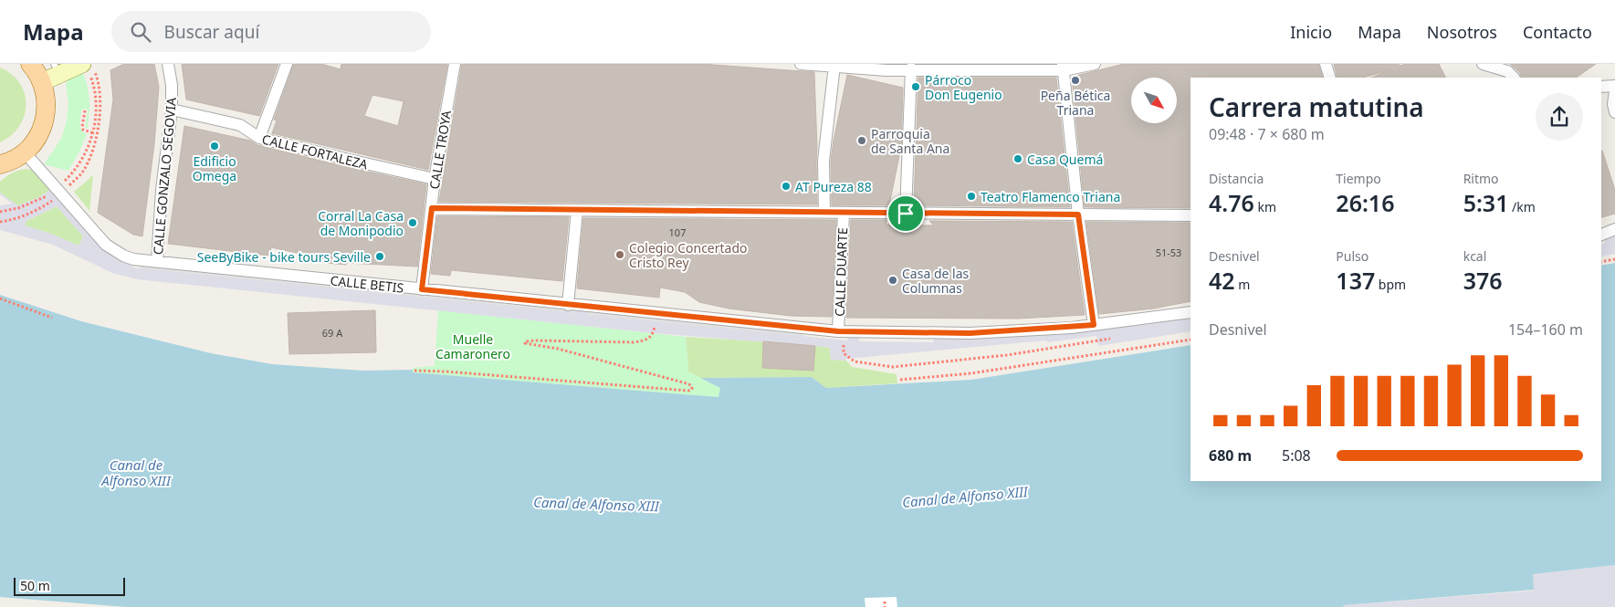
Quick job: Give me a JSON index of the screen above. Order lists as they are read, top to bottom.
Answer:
{
  "streets": {
    "street": [
      "CALLE TROYA",
      "CALLE FORTALEZA",
      "CALLE GONZALO SEGOVIA",
      "CALLE DUARTE",
      "CALLE BETIS"
    ]
  },
  "crossings": [
    ["CALLE TROYA", "CALLE FORTALEZA"],
    ["CALLE TROYA", "CALLE BETIS"],
    ["CALLE FORTALEZA", "CALLE GONZALO SEGOVIA"],
    ["CALLE GONZALO SEGOVIA", "CALLE BETIS"],
    ["CALLE DUARTE", "CALLE BETIS"]
  ],
  "water": ["Canal de Alfonso XIII"],
  "parks": ["Muelle Camaronero"],
  "places": [
    "Peña Bética Triana",
    "Párroco Don Eugenio",
    "Parroquia de Santa Ana",
    "Edificio Omega",
    "Casa Quemá",
    "AT Pureza 88",
    "Teatro Flamenco Triana",
    "Corral La Casa de Monipodio",
    "Colegio Concertado Cristo Rey",
    "SeeByBike - bike tours Seville",
    "Casa de las Columnas"
  ],
  "house_numbers": ["107", "51-53", "69 A"],
  "scale_bar": "50 m",
  "north": "bottom right",
  "page": {
    "header": "Mapa",
    "search": "Buscar aquí",
    "nav": [
      "Inicio",
      "Mapa",
      "Nosotros",
      "Contacto"
    ],
    "heading": ["Carrera matutina", "09:48 · 7 × 680 m"],
    "stats": [
      ["Distancia", "4.76 km"],
      ["Tiempo", "26:16"],
      ["Ritmo", "5:31 /km"],
      ["Desnivel", "42 m"],
      ["Pulso", "137 bpm"],
      ["kcal", "376"]
    ],
    "chart": ["Desnivel", "154–160 m"],
    "list": [
      {
        "name": "680 m",
        "note": "5:08"
      }
    ],
    "scale": "50 m"
  }
}
